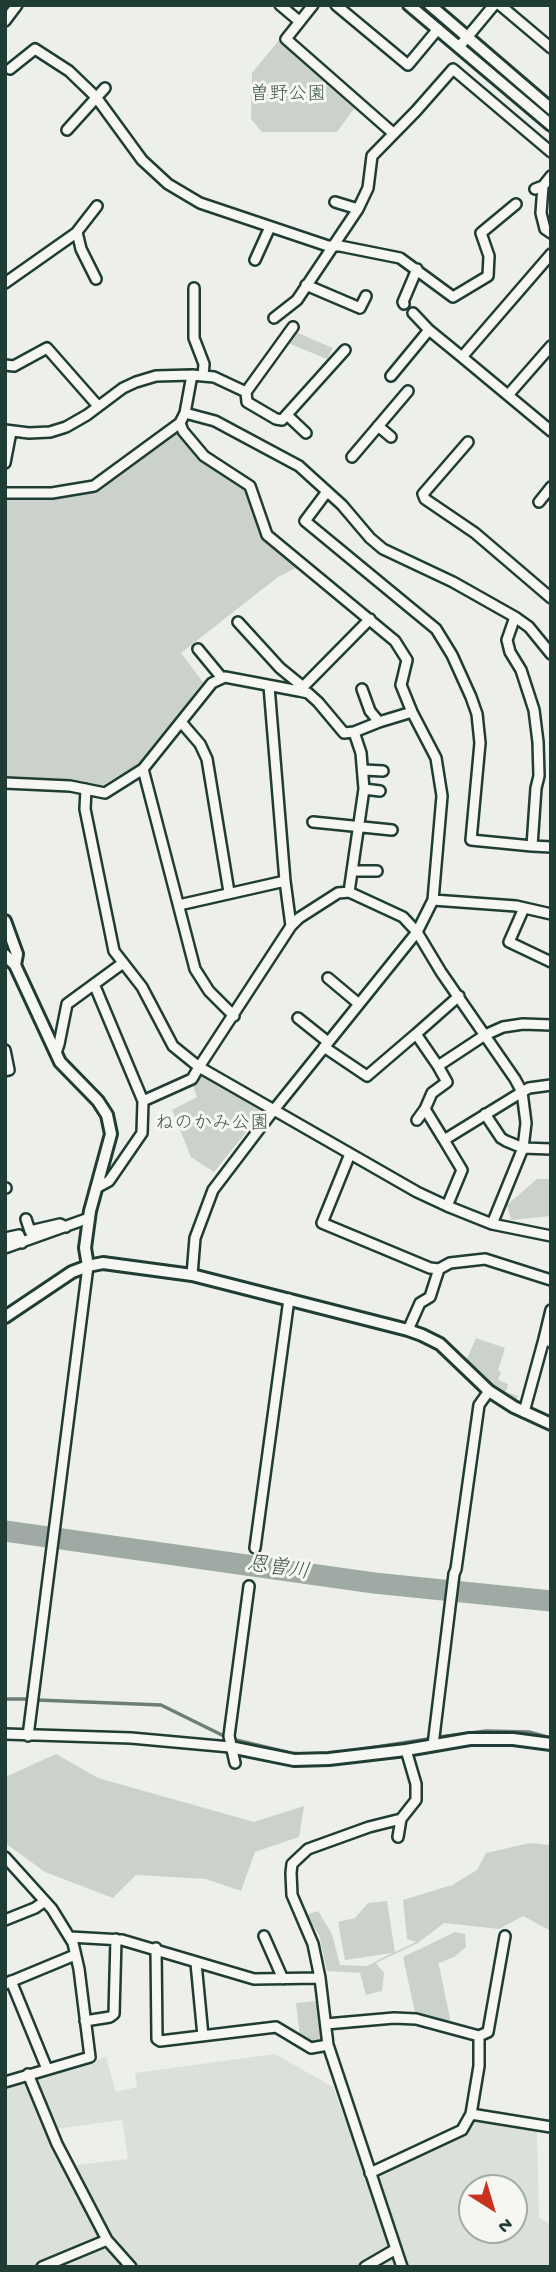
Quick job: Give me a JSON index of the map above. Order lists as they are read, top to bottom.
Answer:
{
  "water": ["恩曽川"],
  "parks": ["曽野公園", "ねのかみ公園"],
  "north": "bottom right"
}
